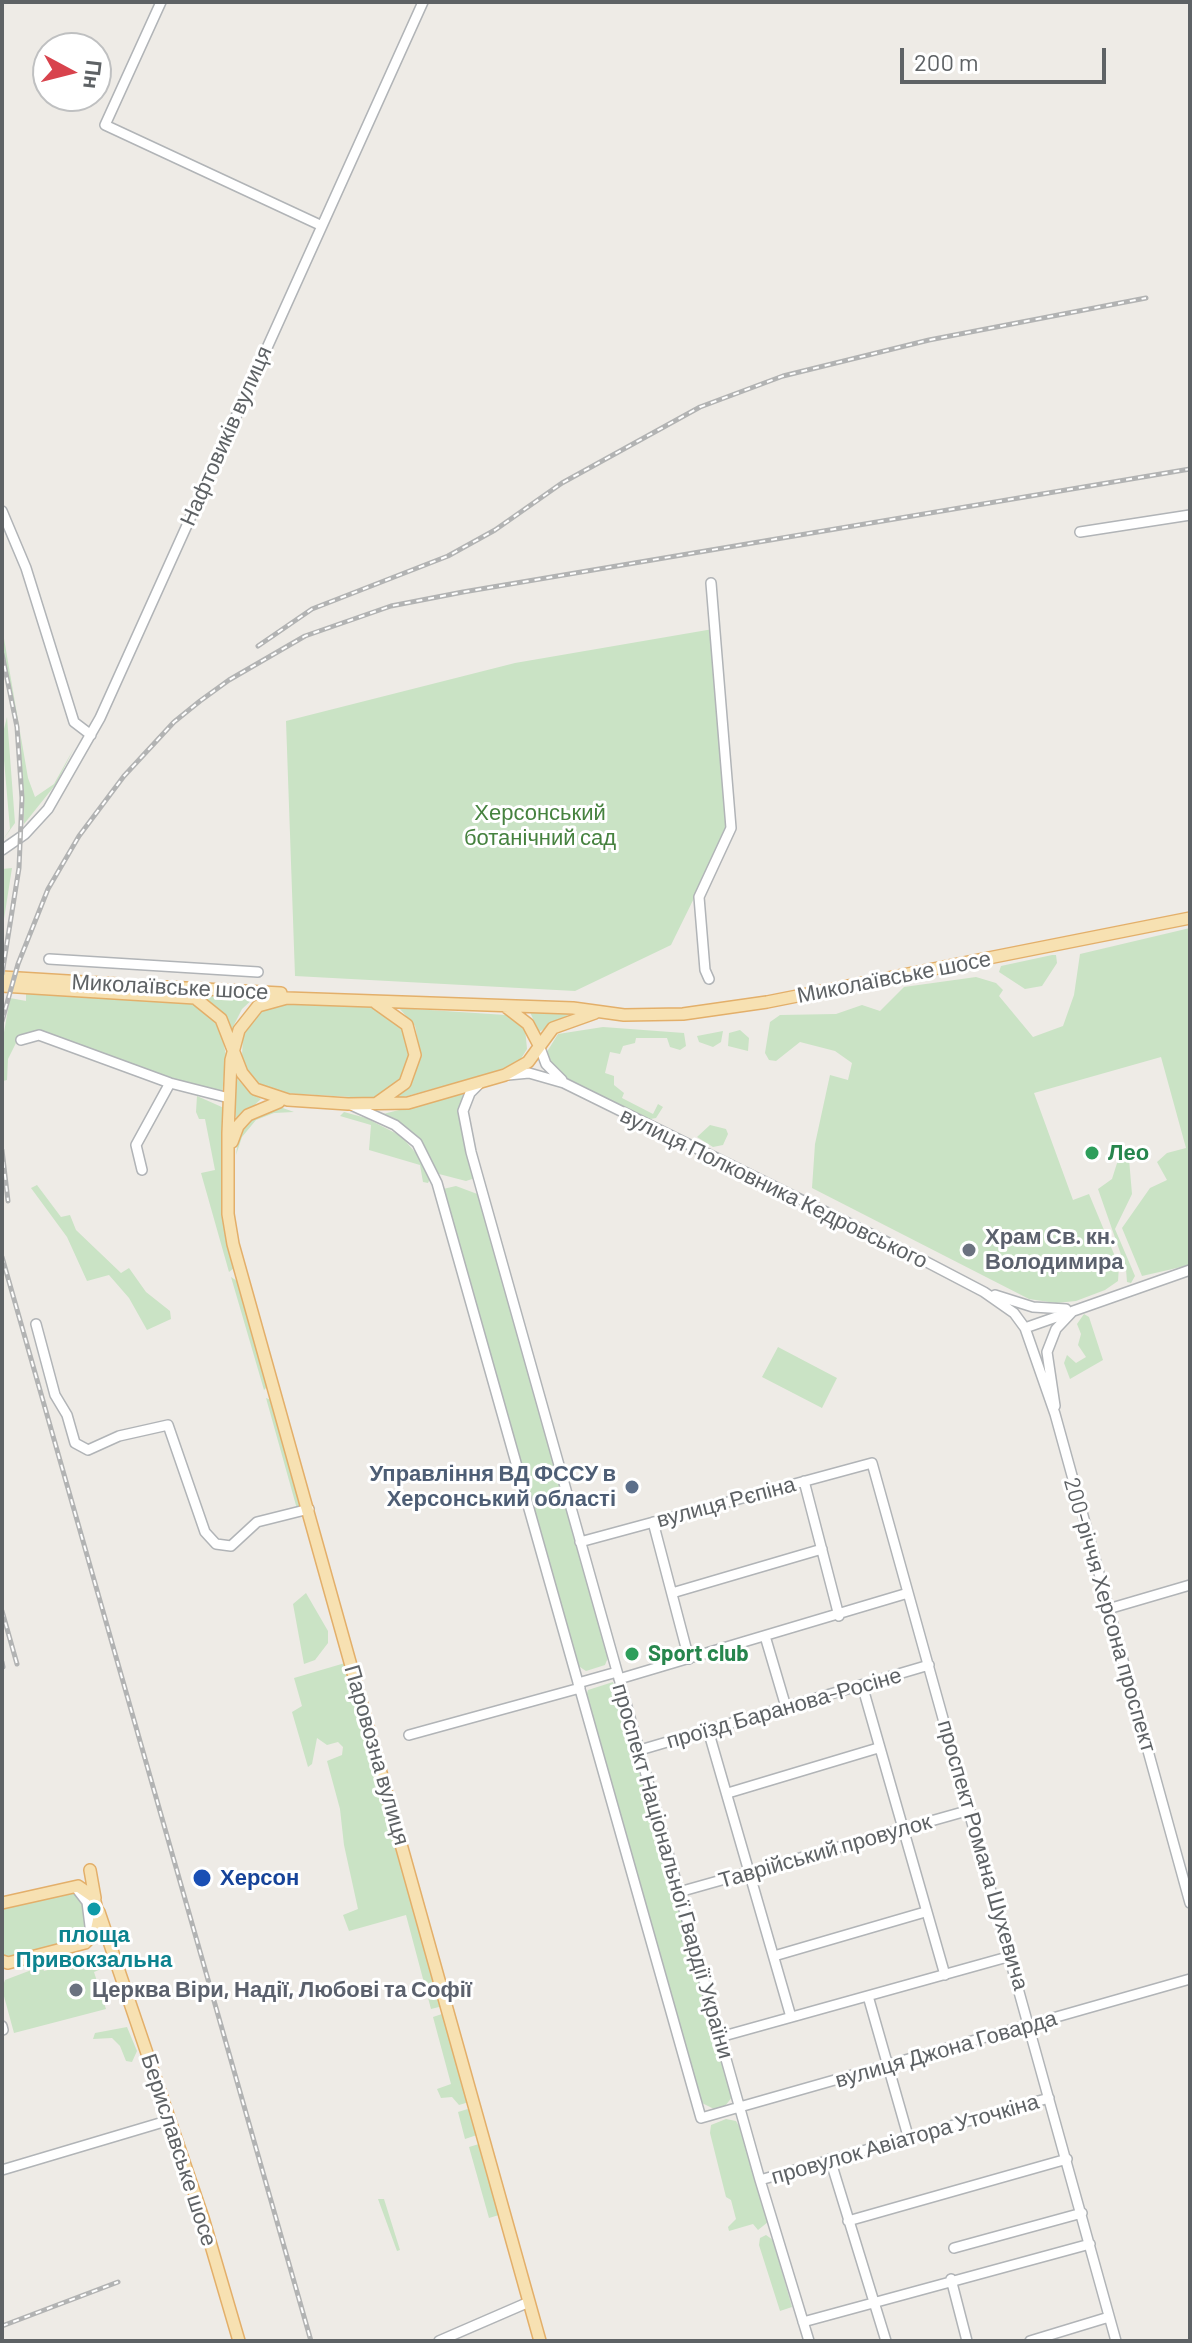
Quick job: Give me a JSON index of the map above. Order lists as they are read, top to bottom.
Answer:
{
  "streets": {
    "main road": ["Миколаївське шосе", "Паровозна вулиця", "Бериславське шосе"],
    "street": [
      "Нафтовиків вулиця",
      "вулиця Полковника Кедровського",
      "вулиця Рєпіна",
      "200-річчя Херсона проспект",
      "проїзд Баранова-Росіне",
      "Таврійський провулок",
      "проспект Романа Шухевича",
      "проспект Національної Гвардії України",
      "вулиця Джона Говарда",
      "провулок Авіатора Уточкіна"
    ]
  },
  "crossings": [
    ["Миколаївське шосе", "вулиця Полковника Кедровського"],
    ["Миколаївське шосе", "Паровозна вулиця"],
    ["Миколаївське шосе", "проспект Національної Гвардії України"],
    ["вулиця Полковника Кедровського", "200-річчя Херсона проспект"],
    ["вулиця Рєпіна", "проспект Романа Шухевича"],
    ["вулиця Рєпіна", "проспект Національної Гвардії України"],
    ["проїзд Баранова-Росіне", "проспект Романа Шухевича"],
    ["проїзд Баранова-Росіне", "проспект Національної Гвардії України"],
    ["Паровозна вулиця", "проспект Національної Гвардії України"],
    ["Таврійський провулок", "проспект Романа Шухевича"],
    ["Таврійський провулок", "проспект Національної Гвардії України"],
    ["проспект Романа Шухевича", "вулиця Джона Говарда"],
    ["проспект Романа Шухевича", "провулок Авіатора Уточкіна"],
    ["проспект Національної Гвардії України", "вулиця Джона Говарда"],
    ["проспект Національної Гвардії України", "провулок Авіатора Уточкіна"]
  ],
  "parks": ["Херсонський ботанічний сад"],
  "places": [
    "Лео",
    "Храм Св. кн. Володимира",
    "Управління ВД ФССУ в Херсонський області",
    "Sport club",
    "Херсон",
    "площа Привокзальна",
    "Церква Віри, Надії, Любові та Софії"
  ],
  "scale_bar": "200 m",
  "north": "right"
}
